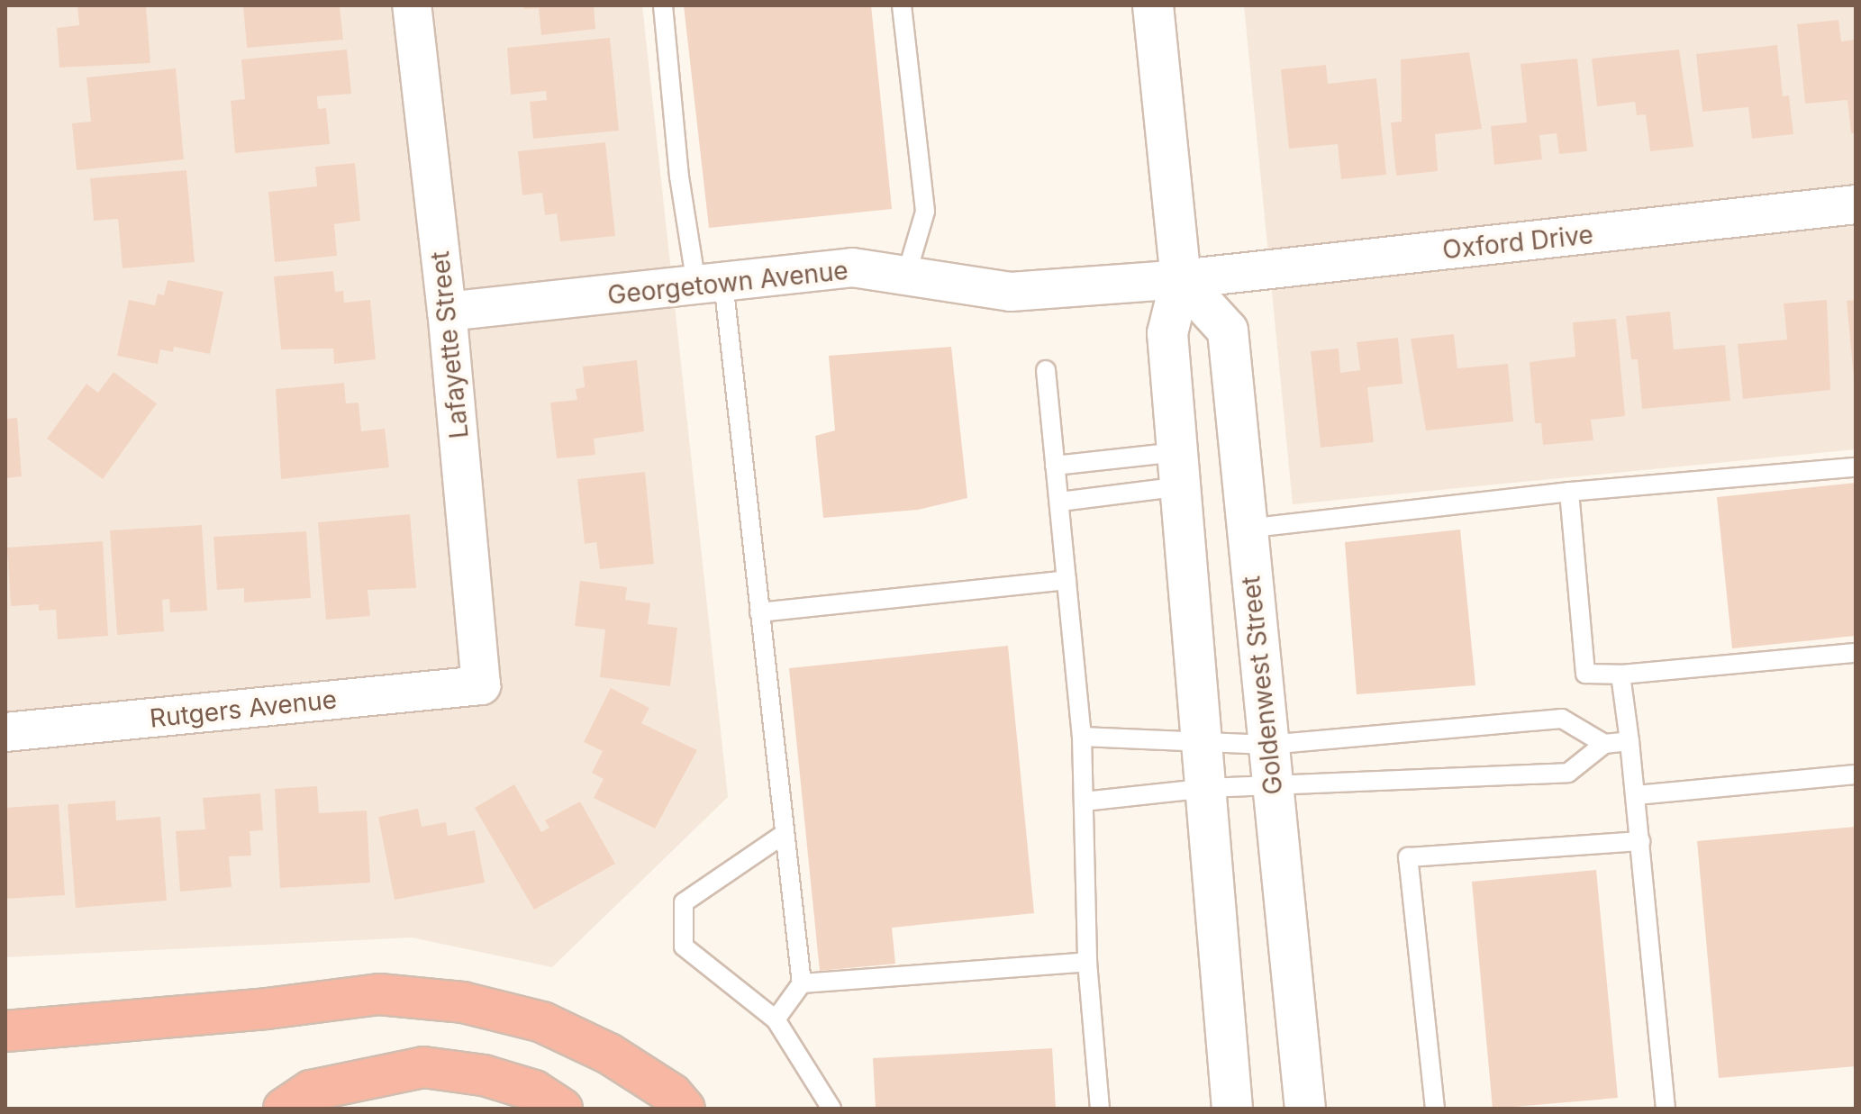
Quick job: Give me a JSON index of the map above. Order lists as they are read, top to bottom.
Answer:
{
  "streets": {
    "main road": ["Goldenwest Street"],
    "street": [
      "Oxford Drive",
      "Georgetown Avenue",
      "Lafayette Street",
      "Rutgers Avenue"
    ]
  },
  "crossings": [
    ["Oxford Drive", "Georgetown Avenue"],
    ["Oxford Drive", "Goldenwest Street"],
    ["Georgetown Avenue", "Lafayette Street"],
    ["Georgetown Avenue", "Goldenwest Street"],
    ["Lafayette Street", "Rutgers Avenue"]
  ]
}
